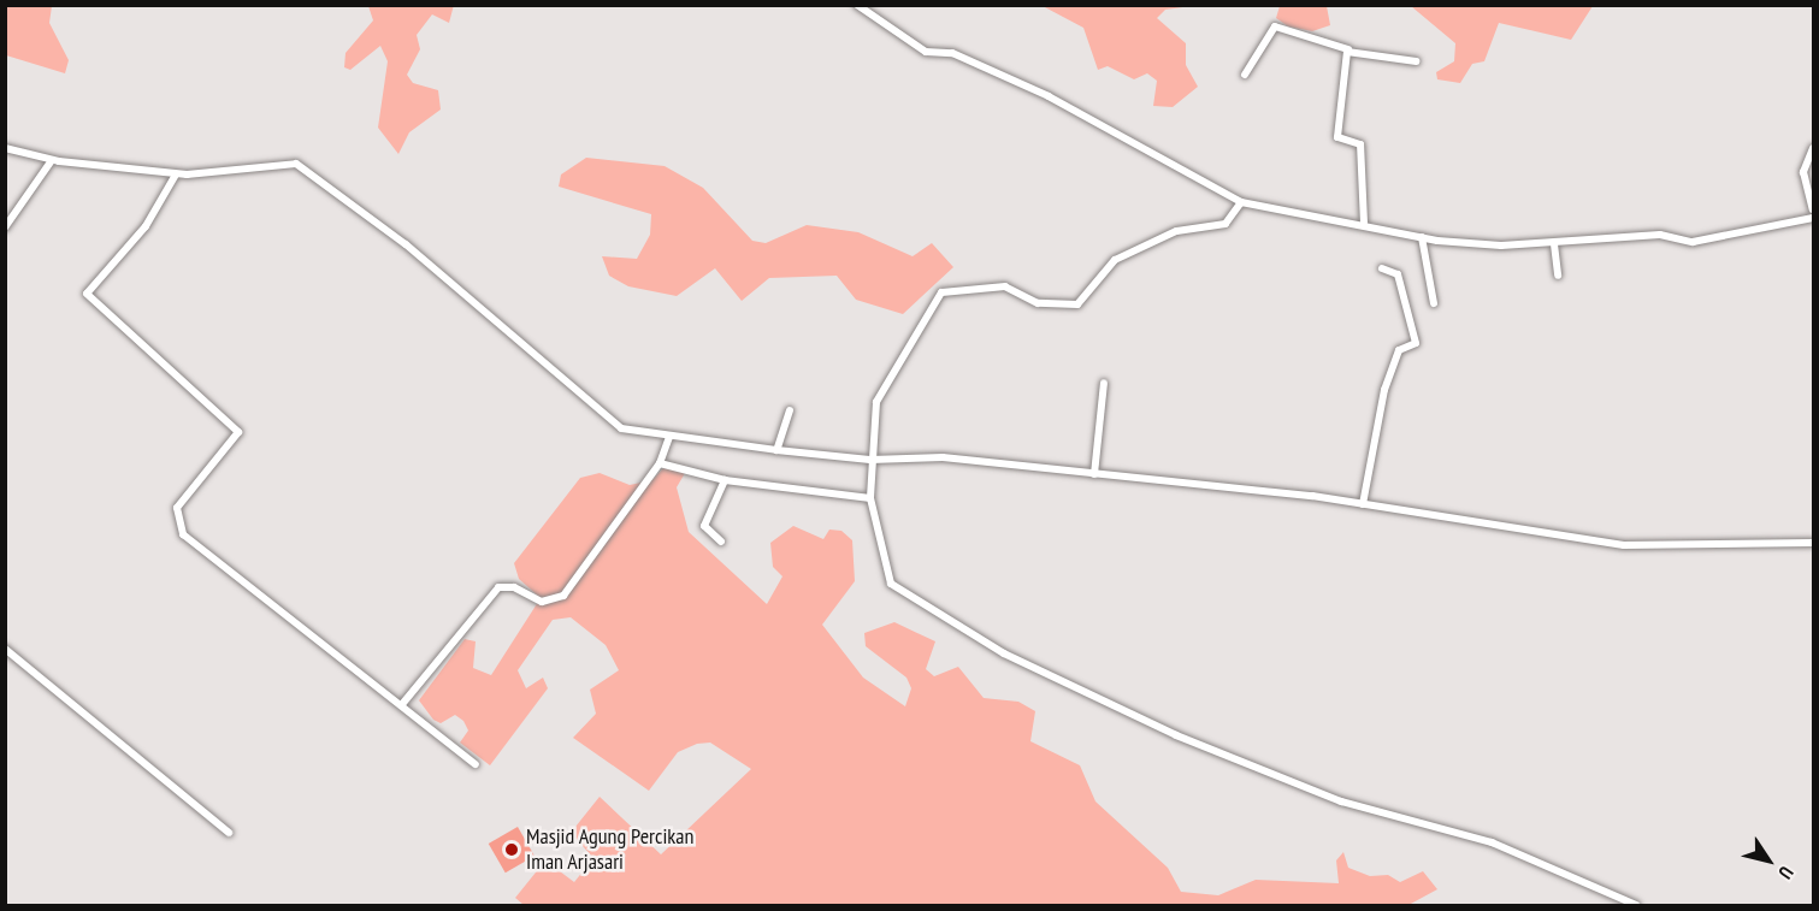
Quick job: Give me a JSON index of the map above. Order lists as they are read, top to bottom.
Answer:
{
  "places": ["Masjid Agung Percikan Iman Arjasari"],
  "north": "bottom right"
}
